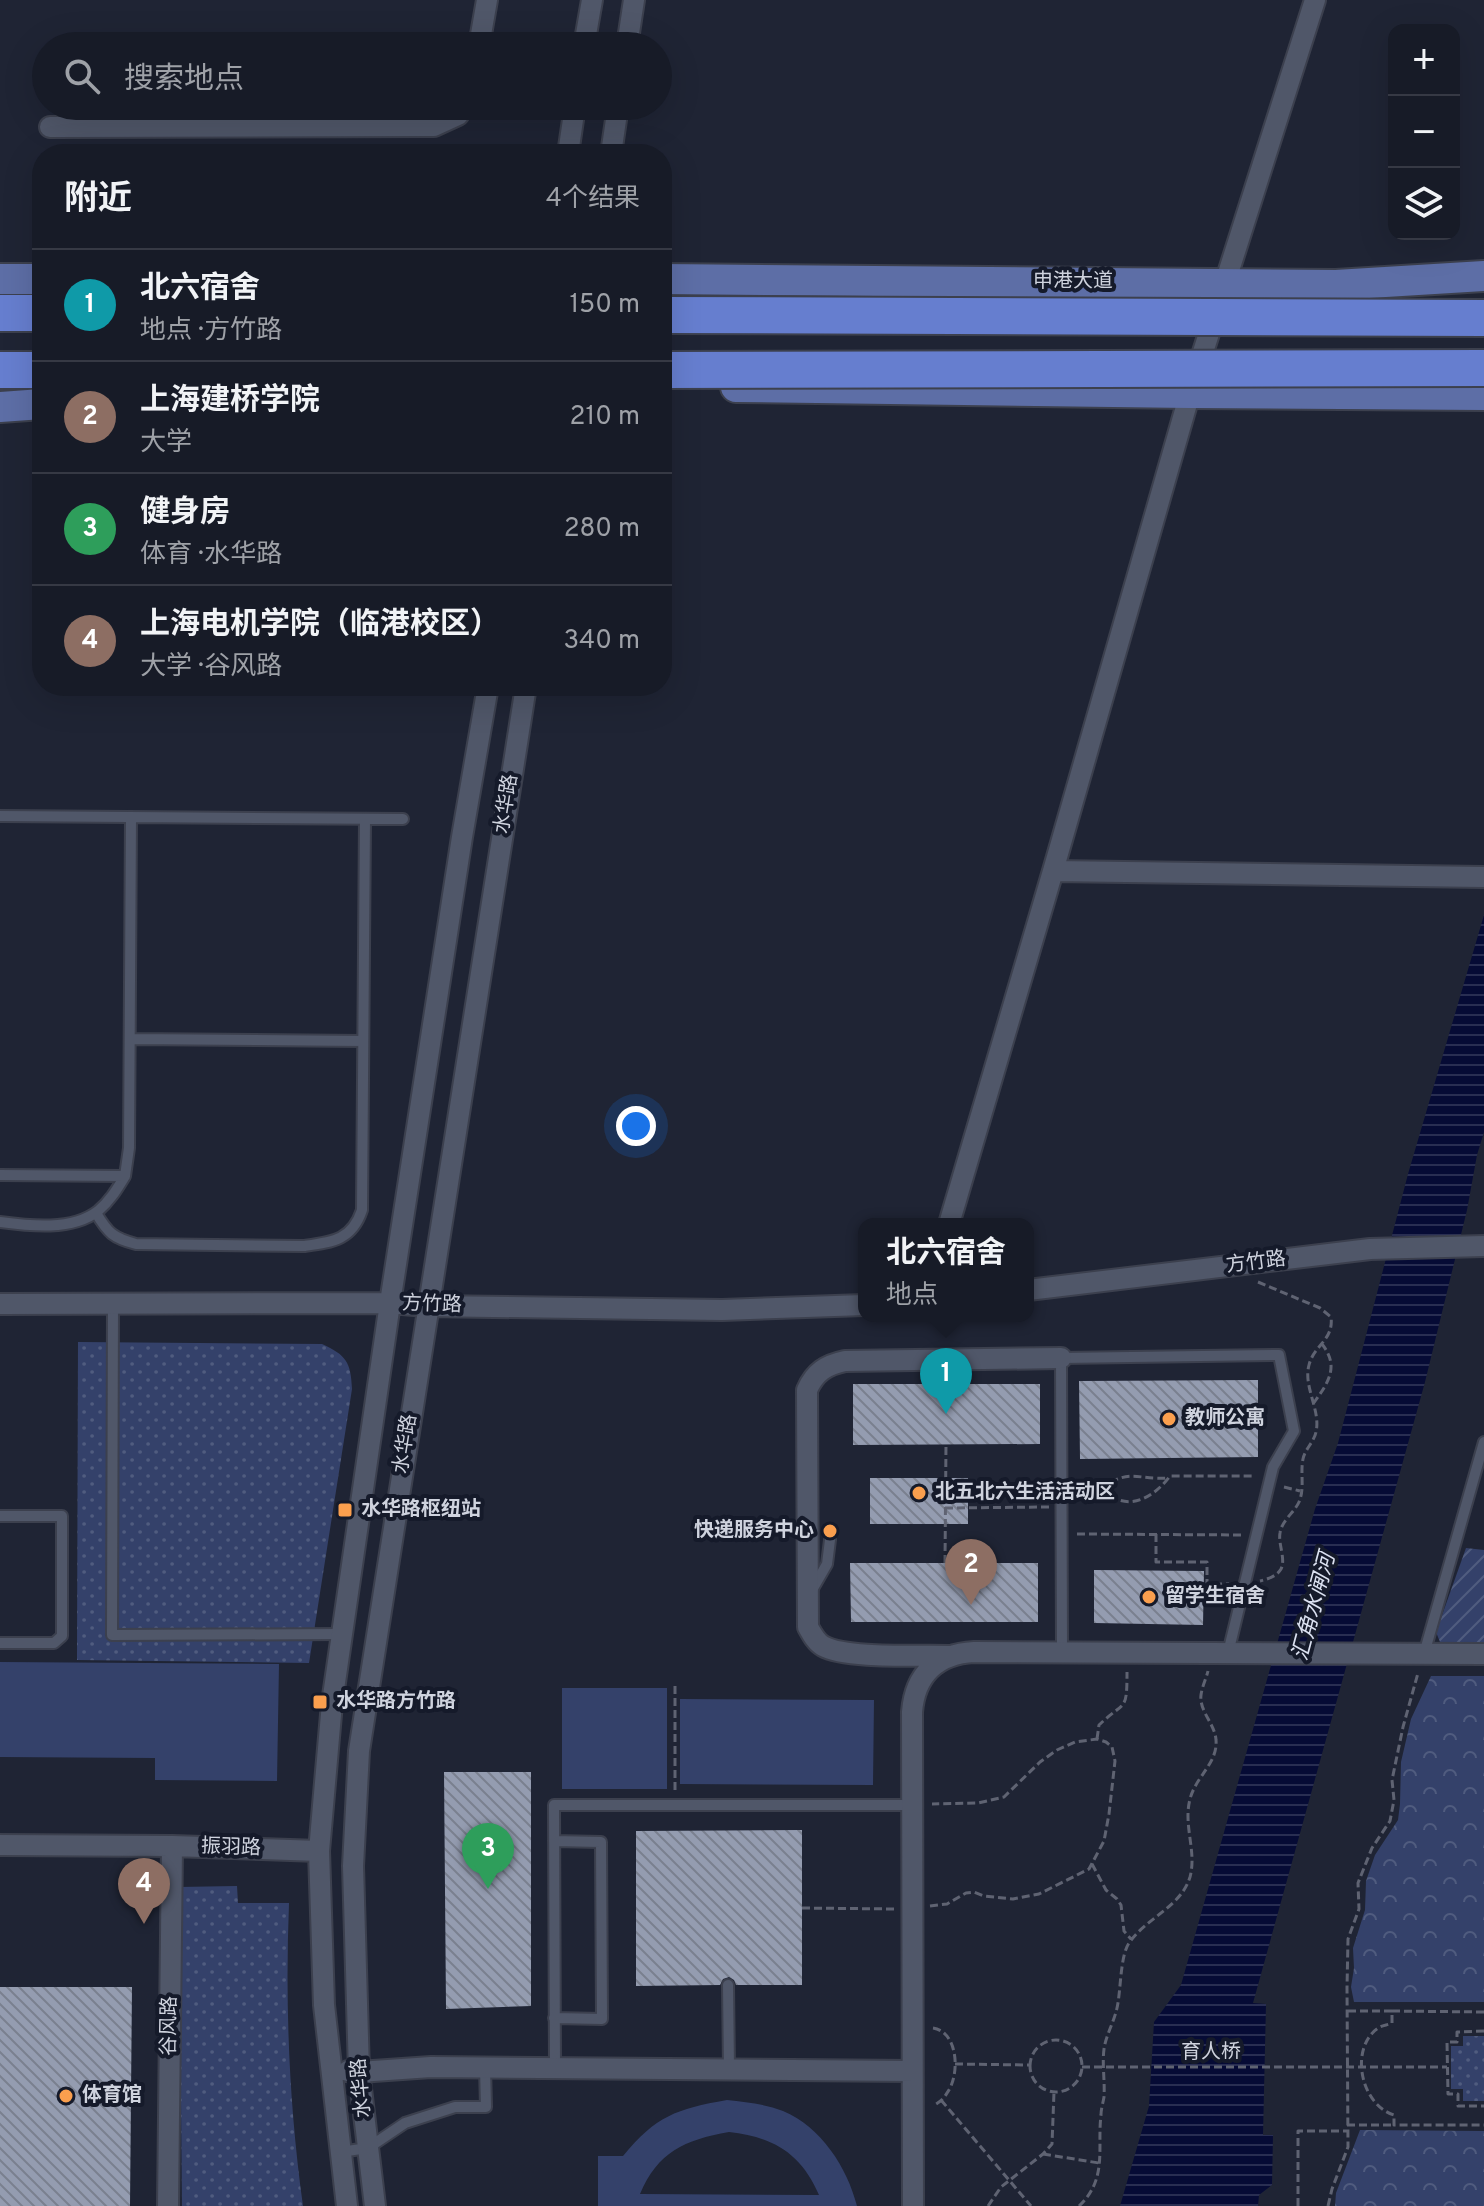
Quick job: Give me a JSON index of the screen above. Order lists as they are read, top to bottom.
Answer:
{
  "streets": {
    "main road": ["申港大道"],
    "street": [
      "水华路",
      "方竹路",
      "振羽路",
      "谷风路"
    ],
    "path": ["育人桥"]
  },
  "crossings": [
    ["水华路", "方竹路"],
    ["水华路", "振羽路"],
    ["振羽路", "谷风路"]
  ],
  "water": ["汇角水闸河"],
  "places": {
    "other": [
      "教师公寓",
      "北五北六生活活动区",
      "快递服务中心",
      "留学生宿舍",
      "体育馆"
    ],
    "transit": ["水华路枢纽站", "水华路方竹路"]
  },
  "page": {
    "map_buttons": ["+", "−"],
    "search": "搜索地点",
    "heading": ["附近", "4个结果"],
    "list": [
      {
        "mark": "1",
        "name": "北六宿舍",
        "note": "地点 · 方竹路",
        "value": "150 m"
      },
      {
        "mark": "2",
        "name": "上海建桥学院",
        "note": "大学",
        "value": "210 m"
      },
      {
        "mark": "3",
        "name": "健身房",
        "note": "体育 · 水华路",
        "value": "280 m"
      },
      {
        "mark": "4",
        "name": "上海电机学院（临港校区）",
        "note": "大学 · 谷风路",
        "value": "340 m"
      }
    ],
    "popup": ["北六宿舍", "地点"],
    "pins": [
      "1",
      "2",
      "3",
      "4"
    ]
  }
}
